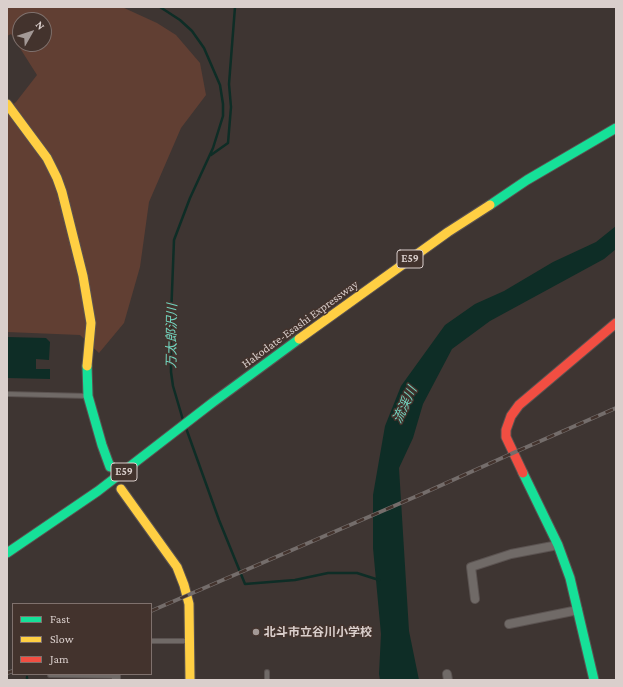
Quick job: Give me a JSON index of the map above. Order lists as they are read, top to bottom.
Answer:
{
  "streets": {
    "main road": ["E59", "Hakodate-Esashi Expressway"]
  },
  "water": ["万太郎沢川", "流渓川"],
  "places": ["北斗市立谷川小学校"],
  "legend": ["Fast", "Slow", "Jam"],
  "north": "top right"
}
